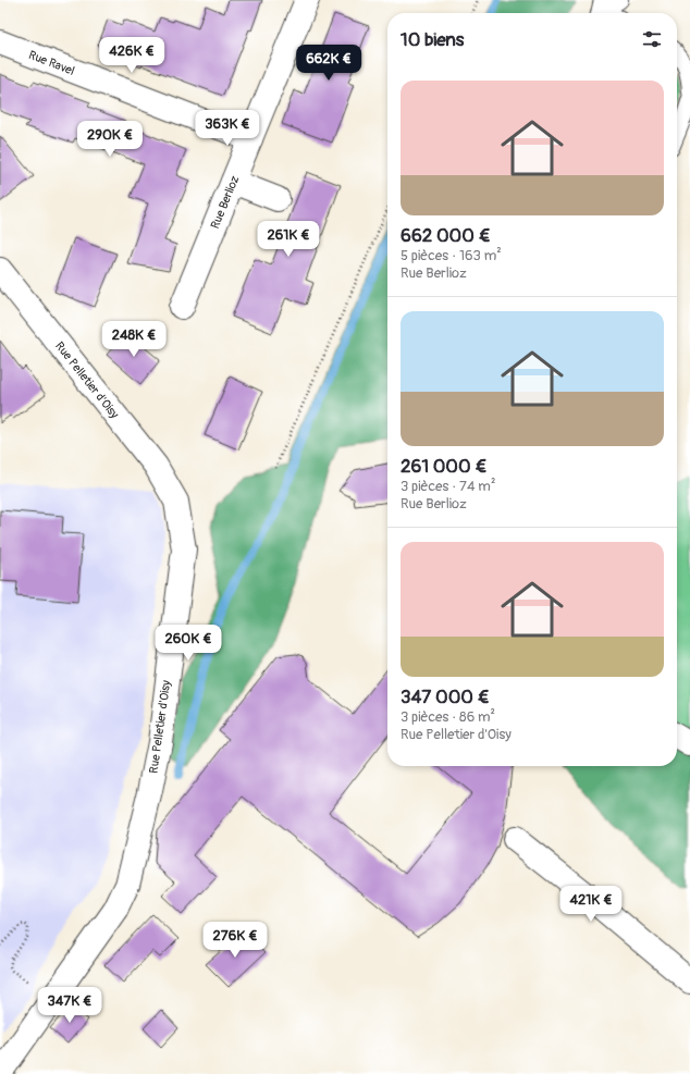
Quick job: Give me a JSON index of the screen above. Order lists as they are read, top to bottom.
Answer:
{
  "streets": {
    "street": ["Rue Ravel", "Rue Berlioz", "Rue Pelletier d'Oisy"]
  },
  "crossings": [
    ["Rue Ravel", "Rue Berlioz"]
  ],
  "page": {
    "heading": "10 biens",
    "price": [
      "426K €",
      "662K €",
      "363K €",
      "290K €",
      "261K €",
      "248K €",
      "260K €",
      "421K €",
      "276K €",
      "347K €"
    ],
    "list": [
      {
        "name": "662 000 €",
        "note": "5 pièces · 163 m² · Rue Berlioz"
      },
      {
        "name": "261 000 €",
        "note": "3 pièces · 74 m² · Rue Berlioz"
      },
      {
        "name": "347 000 €",
        "note": "3 pièces · 86 m² · Rue Pelletier d'Oisy"
      }
    ]
  }
}
